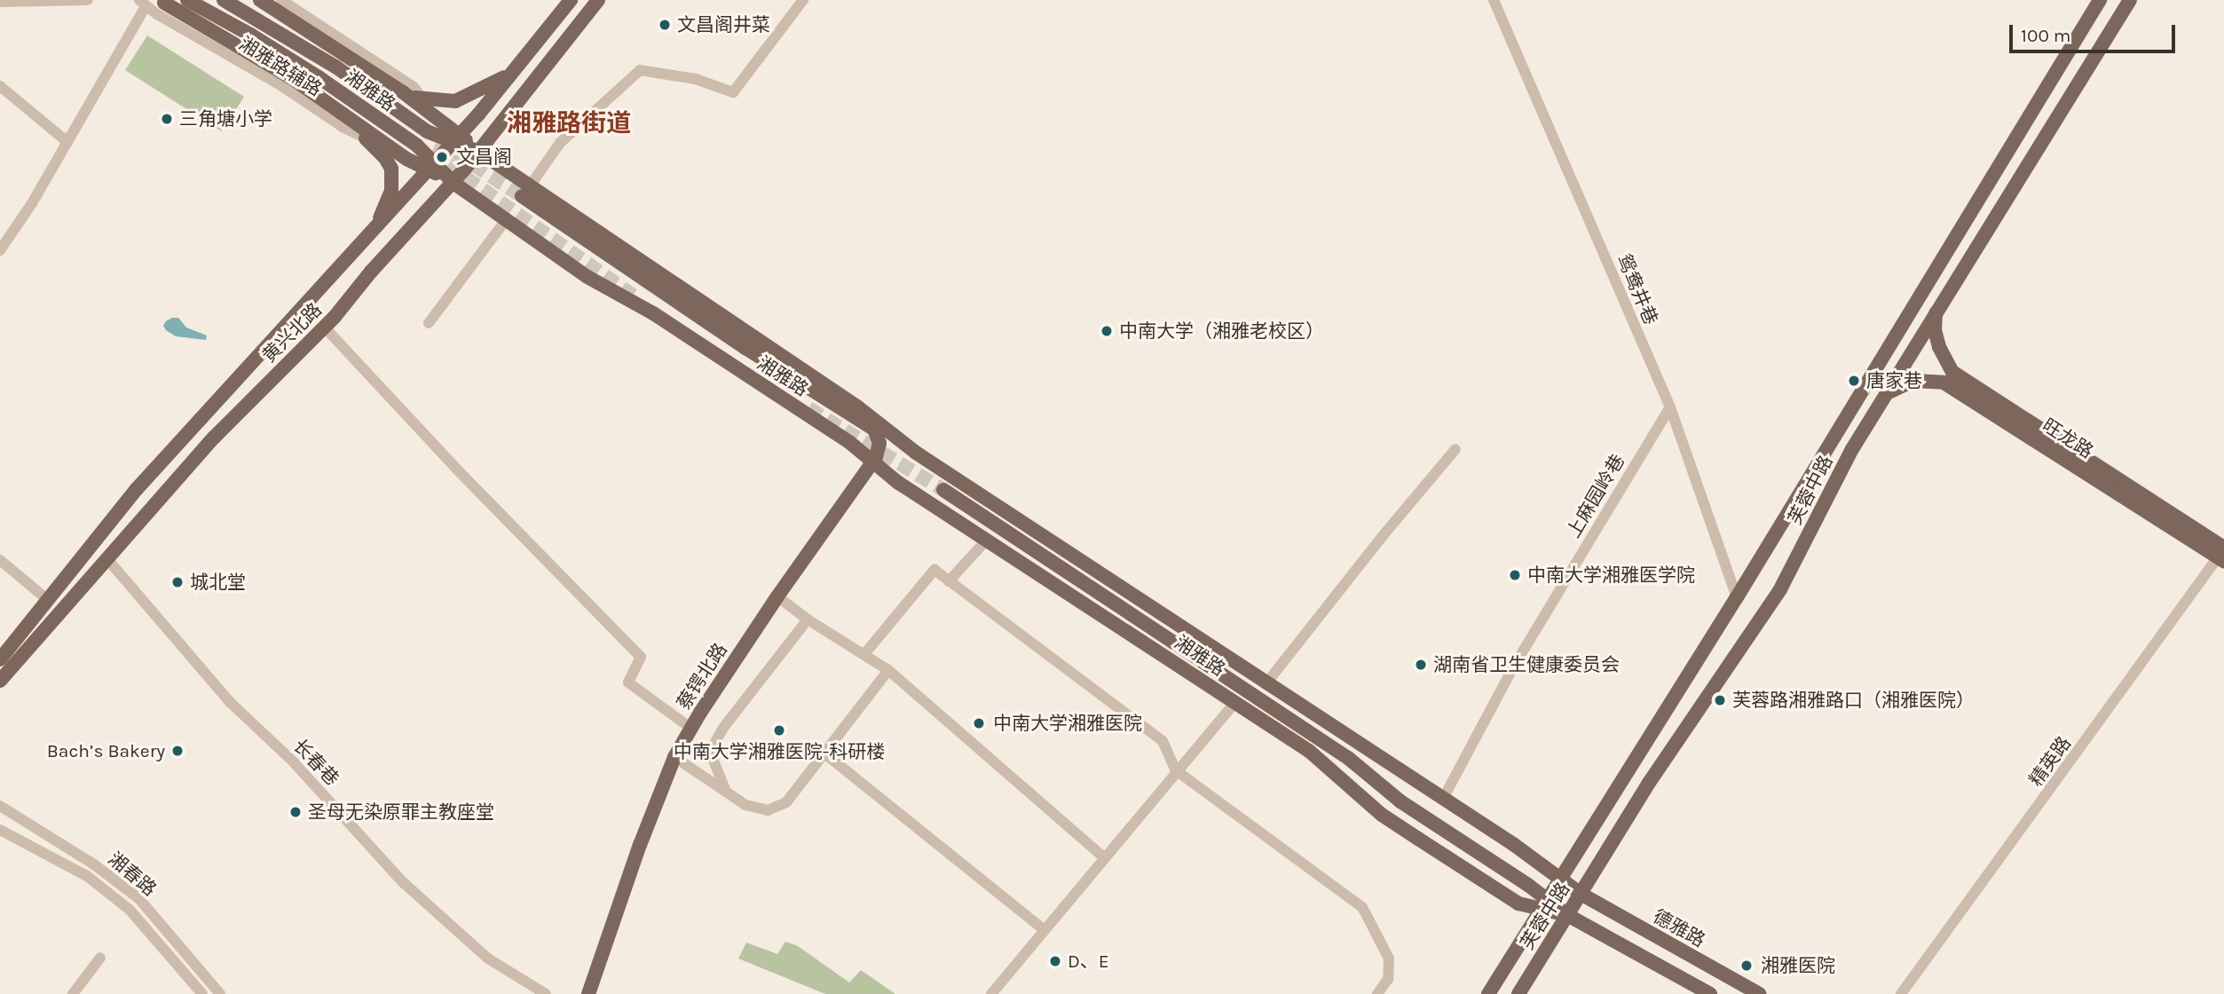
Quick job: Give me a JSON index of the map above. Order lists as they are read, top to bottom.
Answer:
{
  "streets": {
    "main road": [
      "湘雅路",
      "黄兴北路",
      "旺龙路",
      "芙蓉中路",
      "蔡锷北路",
      "德雅路"
    ],
    "street": [
      "湘雅路辅路",
      "鸳鸯井巷",
      "上麻园岭巷",
      "精英路",
      "长春巷",
      "湘春路"
    ]
  },
  "crossings": [
    ["湘雅路", "黄兴北路"],
    ["湘雅路", "芙蓉中路"],
    ["湘雅路", "上麻园岭巷"],
    ["湘雅路", "蔡锷北路"],
    ["湘雅路", "德雅路"],
    ["鸳鸯井巷", "芙蓉中路"],
    ["鸳鸯井巷", "上麻园岭巷"],
    ["黄兴北路", "长春巷"],
    ["旺龙路", "芙蓉中路"],
    ["旺龙路", "精英路"],
    ["芙蓉中路", "德雅路"]
  ],
  "districts": ["湘雅路街道"],
  "places": [
    "文昌阁井菜",
    "三角塘小学",
    "文昌阁",
    "中南大学（湘雅老校区）",
    "唐家巷",
    "中南大学湘雅医学院",
    "城北堂",
    "湖南省卫生健康委员会",
    "芙蓉路湘雅路口（湘雅医院）",
    "中南大学湘雅医院",
    "中南大学湘雅医院-科研楼",
    "Bach’s Bakery",
    "圣母无染原罪主教座堂",
    "D、E",
    "湘雅医院"
  ],
  "scale_bar": "100 m"
}
